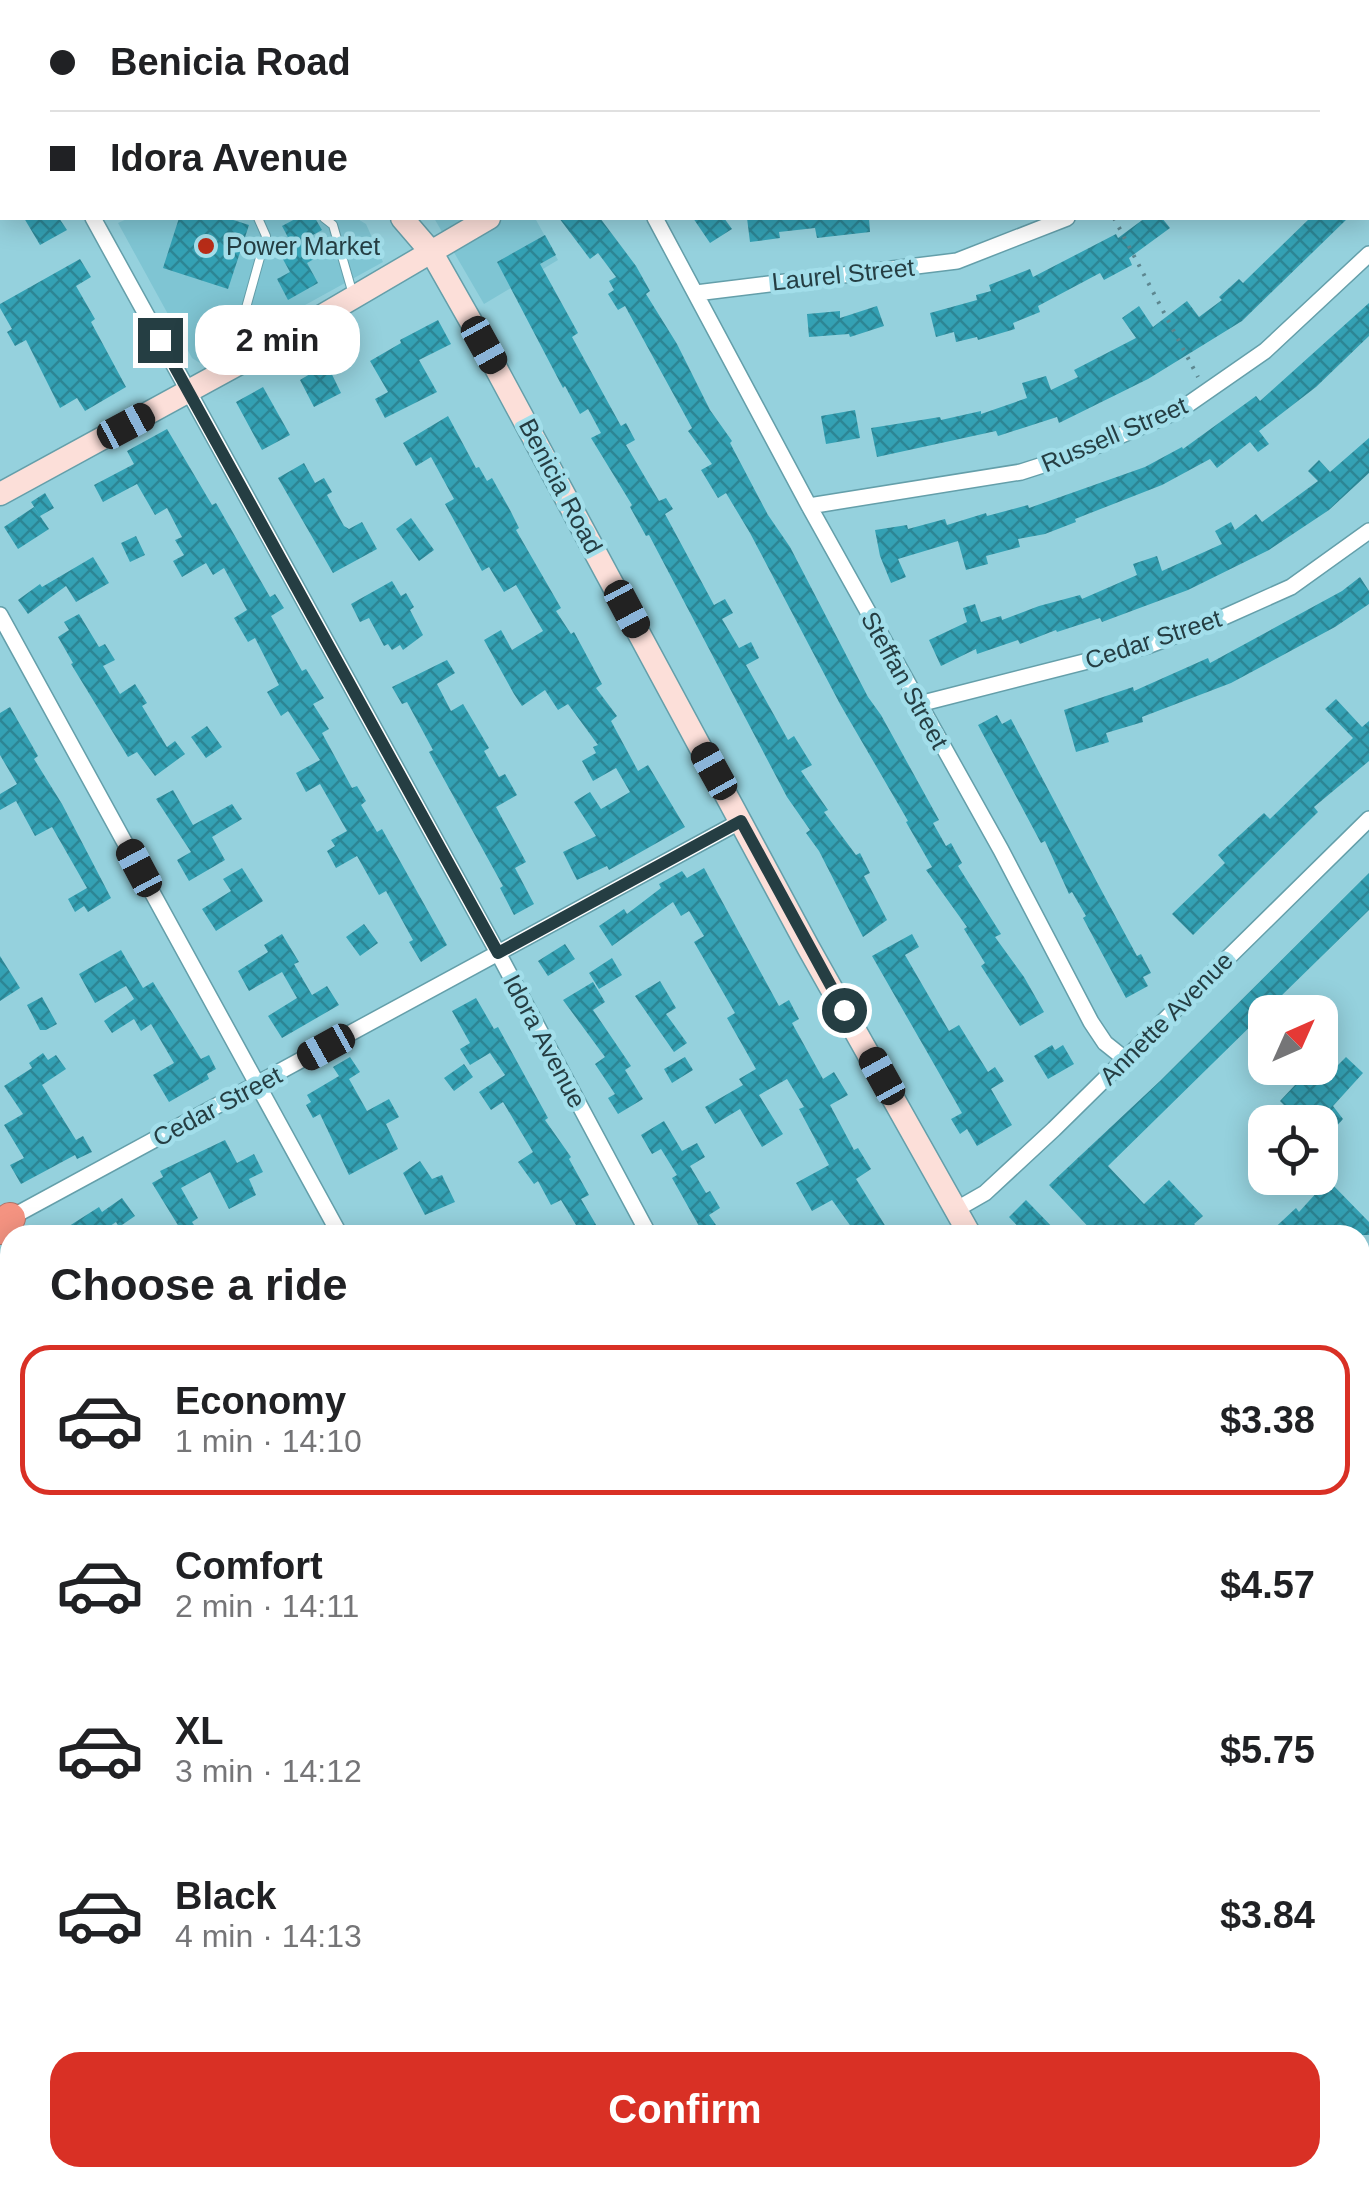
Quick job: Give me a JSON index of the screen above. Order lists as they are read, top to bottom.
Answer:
{
  "streets": {
    "main road": ["Benicia Road"],
    "street": [
      "Laurel Street",
      "Russell Street",
      "Cedar Street",
      "Steffan Street",
      "Annette Avenue",
      "Idora Avenue"
    ]
  },
  "crossings": [
    ["Laurel Street", "Steffan Street"],
    ["Russell Street", "Steffan Street"],
    ["Benicia Road", "Cedar Street"],
    ["Benicia Road", "Annette Avenue"],
    ["Cedar Street", "Steffan Street"],
    ["Cedar Street", "Idora Avenue"],
    ["Steffan Street", "Annette Avenue"]
  ],
  "places": ["Power Market"],
  "north": "top right",
  "page": {
    "banner": ["Benicia Road", "Idora Avenue"],
    "bubble": "2 min",
    "heading": "Choose a ride",
    "list": [
      {
        "name": "Economy",
        "note": "1 min · 14:10",
        "value": "$3.38"
      },
      {
        "name": "Comfort",
        "note": "2 min · 14:11",
        "value": "$4.57"
      },
      {
        "name": "XL",
        "note": "3 min · 14:12",
        "value": "$5.75"
      },
      {
        "name": "Black",
        "note": "4 min · 14:13",
        "value": "$3.84"
      }
    ],
    "buttons": "Confirm"
  }
}
